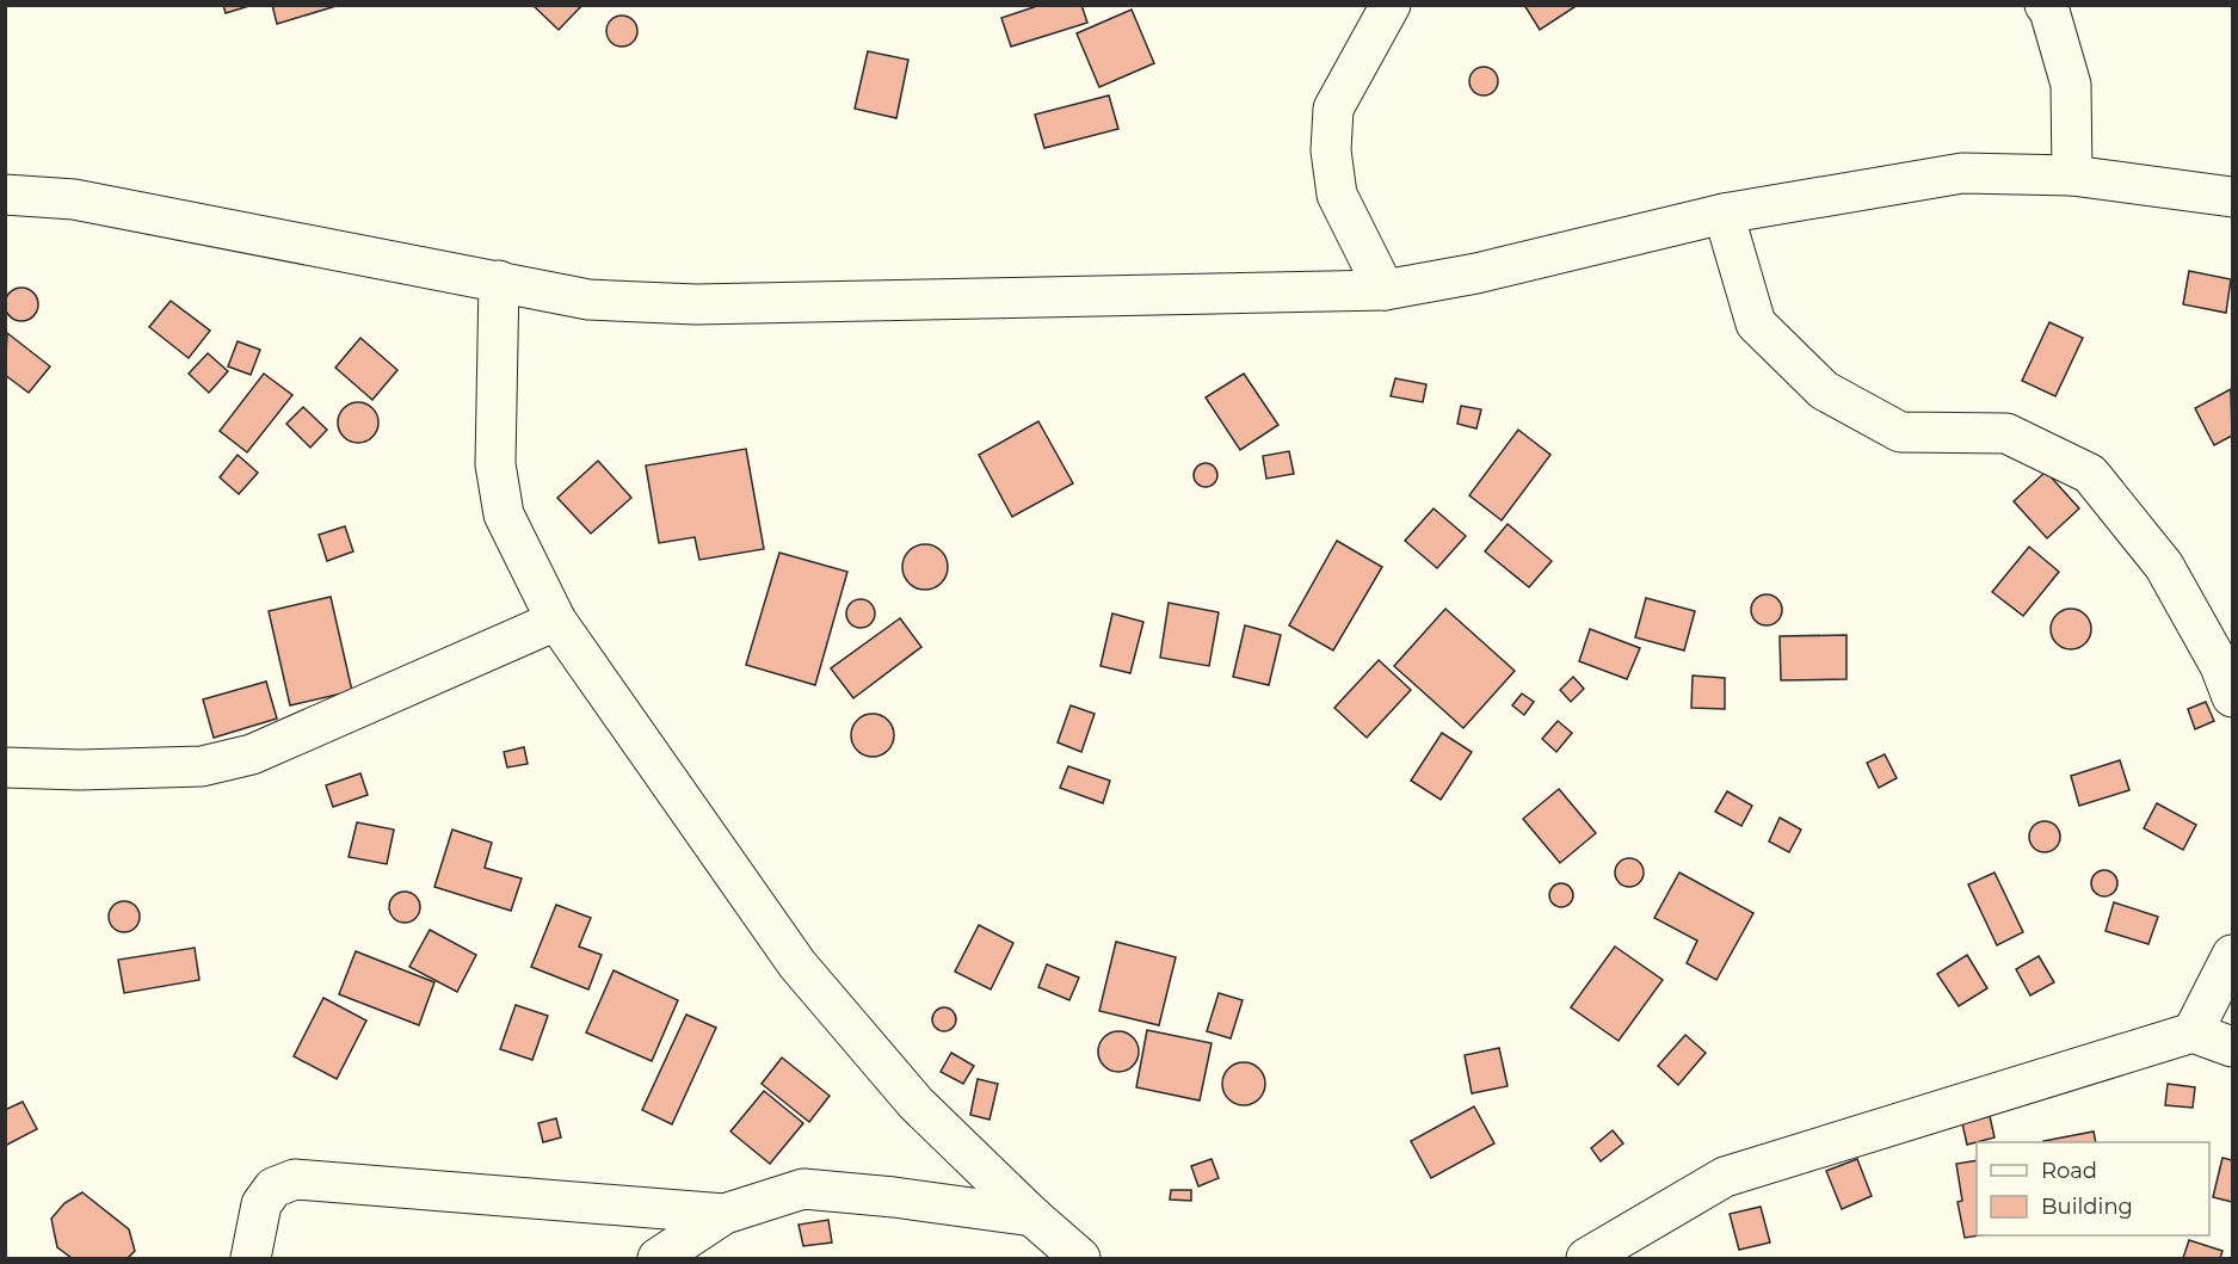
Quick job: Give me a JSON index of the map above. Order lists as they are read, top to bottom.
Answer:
{
  "legend": ["Road", "Building"]
}
